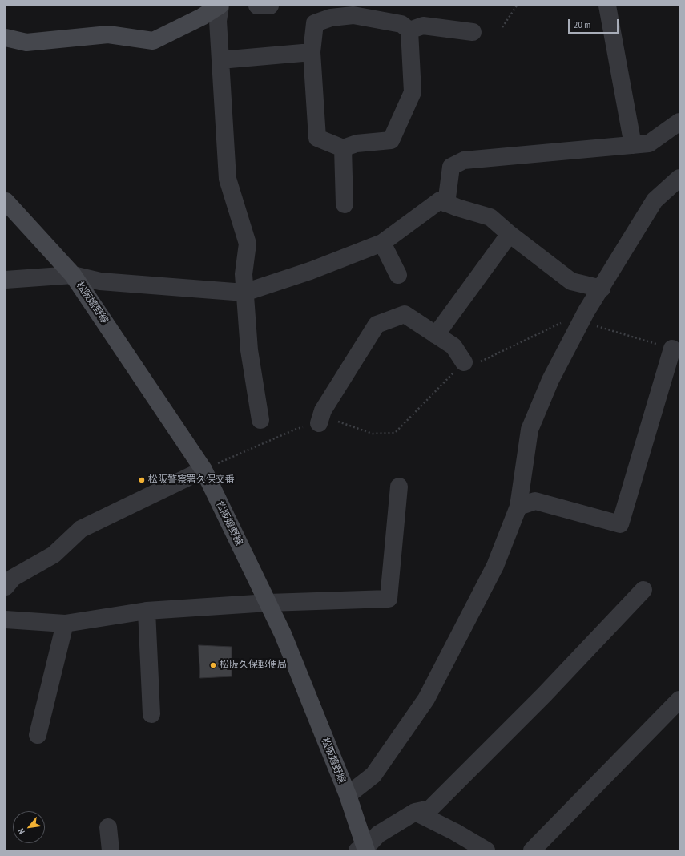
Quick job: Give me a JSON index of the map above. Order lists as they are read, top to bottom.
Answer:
{
  "streets": {
    "main road": ["松阪嬉野線"]
  },
  "places": ["松阪警察署久保交番", "松阪久保郵便局"],
  "scale_bar": "20 m",
  "north": "bottom left"
}
